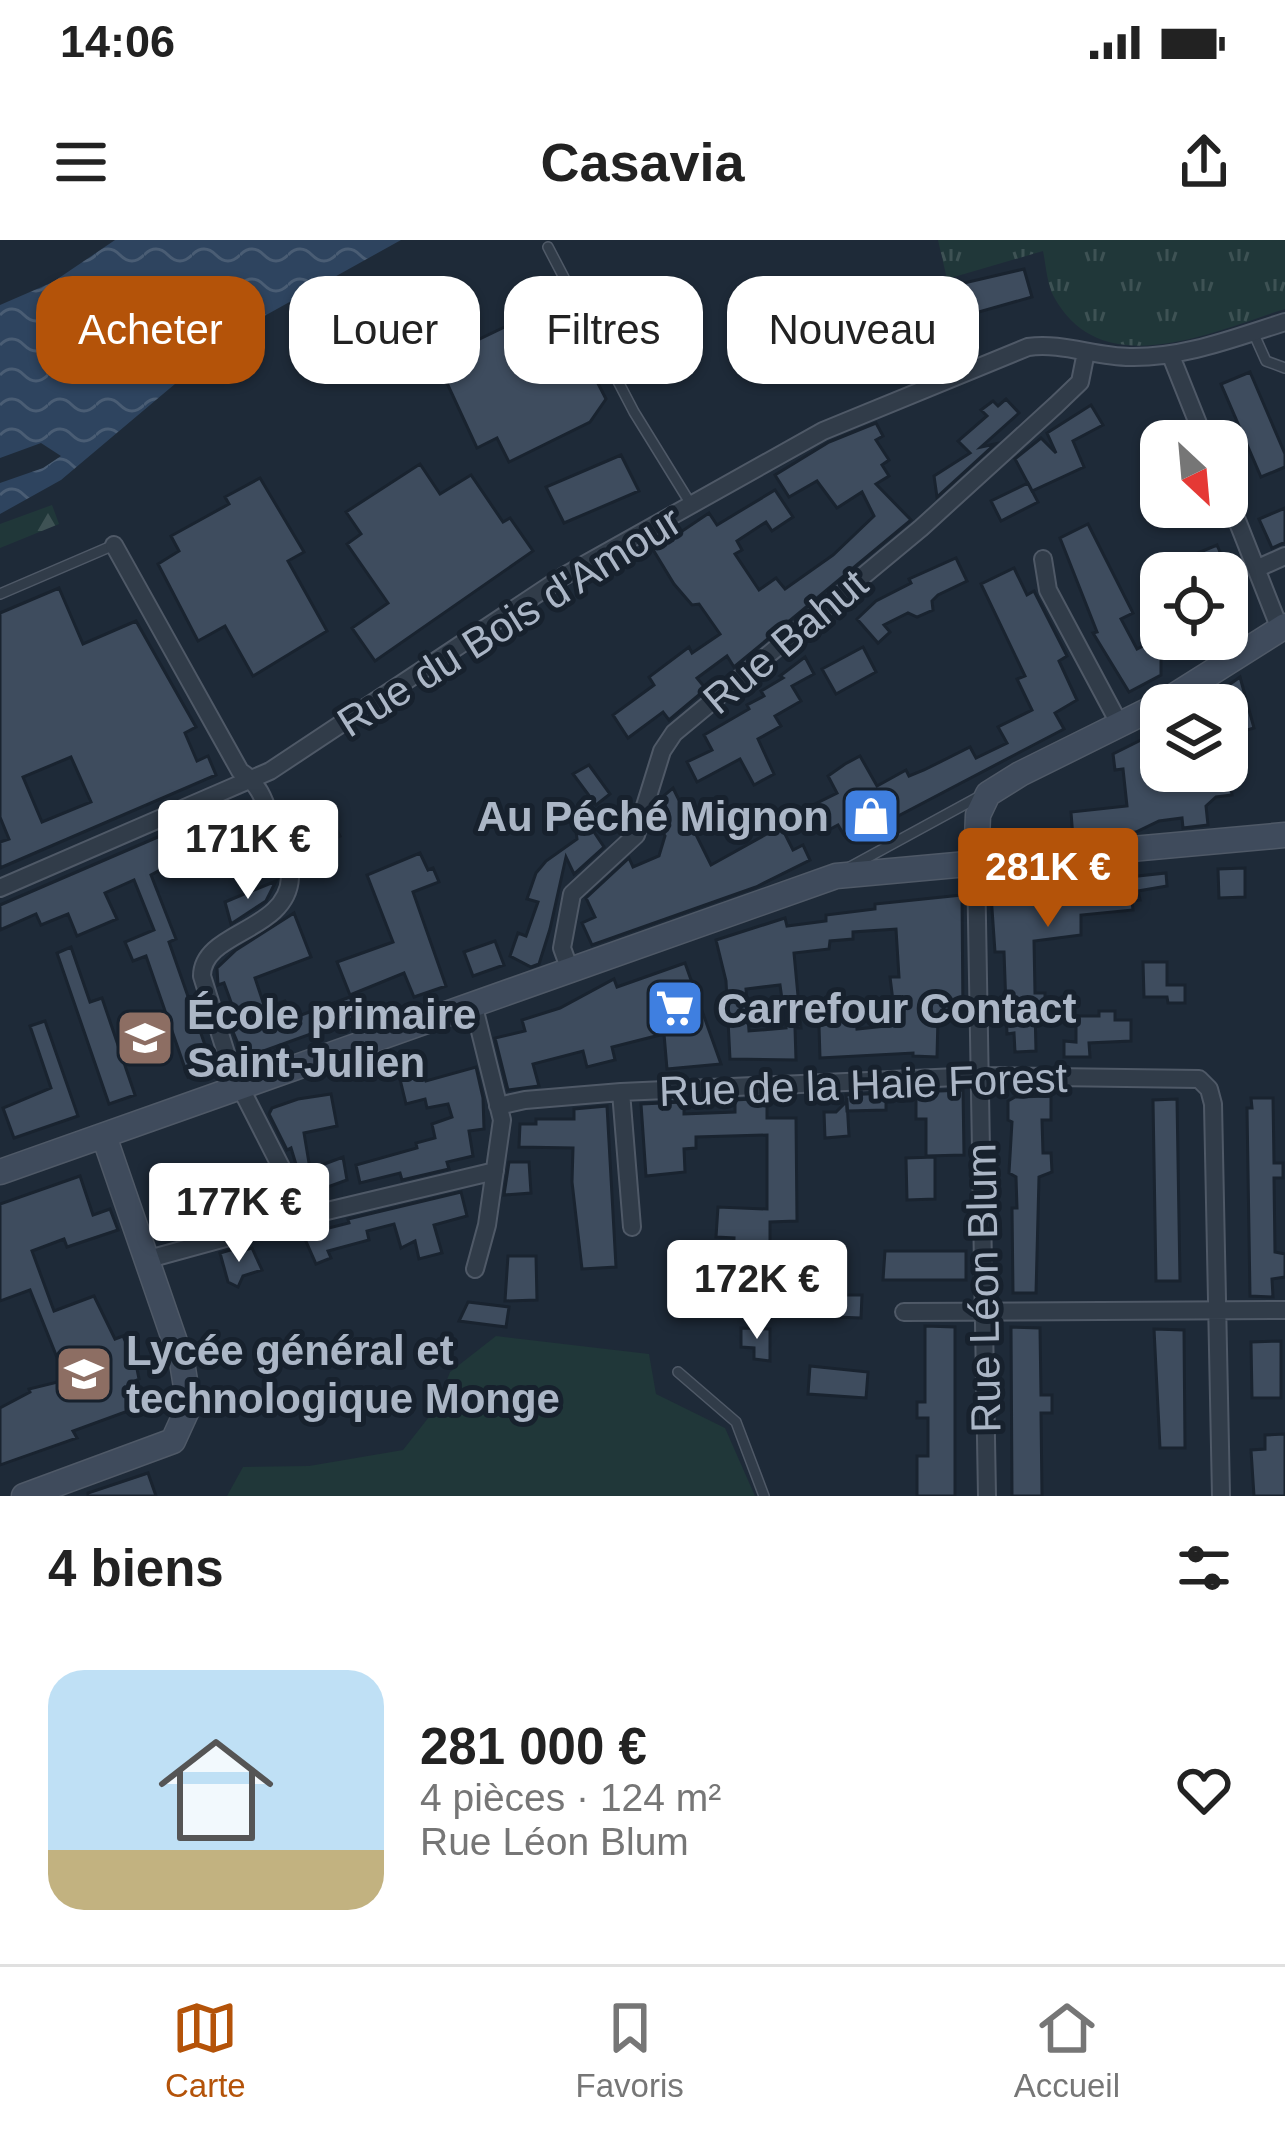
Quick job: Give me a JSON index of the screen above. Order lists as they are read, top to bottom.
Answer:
{
  "streets": {
    "street": [
      "Rue du Bois d'Amour",
      "Rue Bahut",
      "Rue de la Haie Forest",
      "Rue Léon Blum"
    ]
  },
  "crossings": [
    ["Rue du Bois d'Amour", "Rue Bahut"],
    ["Rue de la Haie Forest", "Rue Léon Blum"]
  ],
  "places": {
    "shop": ["Au Péché Mignon"],
    "supermarket": ["Carrefour Contact"],
    "school or university": ["École primaire Saint-Julien", "Lycée général et technologique Monge"]
  },
  "north": "bottom right",
  "page": {
    "status": "14:06",
    "header": "Casavia",
    "chip": [
      "Acheter",
      "Louer",
      "Filtres",
      "Nouveau"
    ],
    "price": [
      "171K €",
      "281K €",
      "177K €",
      "172K €"
    ],
    "heading": "4 biens",
    "list": [
      {
        "name": "281 000 €",
        "note": "4 pièces · 124 m² · Rue Léon Blum"
      }
    ],
    "tabs": ["Carte", "Favoris", "Accueil"]
  }
}
